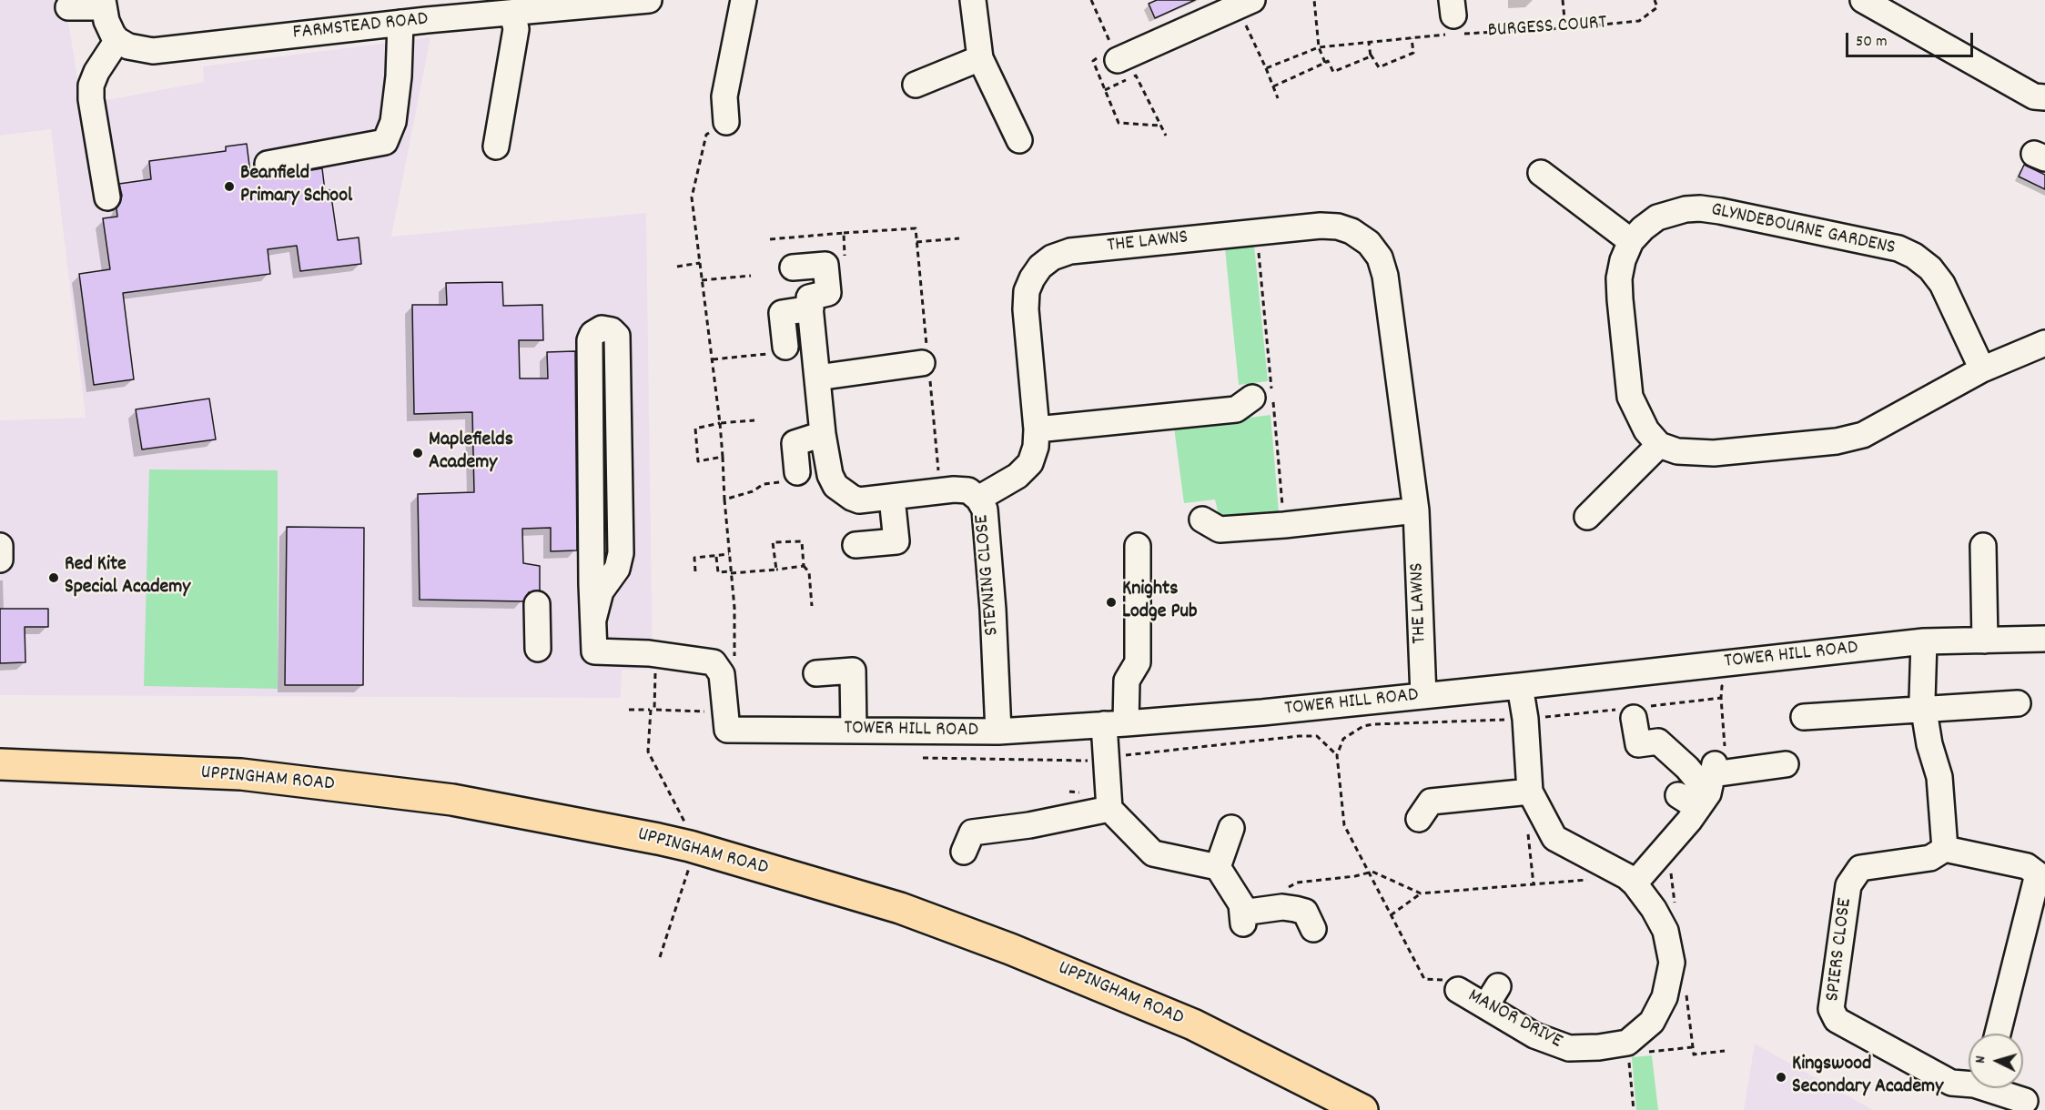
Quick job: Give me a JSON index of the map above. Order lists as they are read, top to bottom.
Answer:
{
  "streets": {
    "highway": ["UPPINGHAM ROAD"],
    "street": [
      "FARMSTEAD ROAD",
      "GLYNDEBOURNE GARDENS",
      "THE LAWNS",
      "STEYNING CLOSE",
      "TOWER HILL ROAD",
      "SPIERS CLOSE",
      "MANOR DRIVE"
    ],
    "path": ["BURGESS COURT"]
  },
  "crossings": [
    ["THE LAWNS", "STEYNING CLOSE"],
    ["THE LAWNS", "TOWER HILL ROAD"],
    ["STEYNING CLOSE", "TOWER HILL ROAD"]
  ],
  "places": [
    "Beanfield Primary School",
    "Maplefields Academy",
    "Red Kite Special Academy",
    "Knights Lodge Pub",
    "Kingswood Secondary Academy"
  ],
  "scale_bar": "50 m",
  "north": "left"
}
